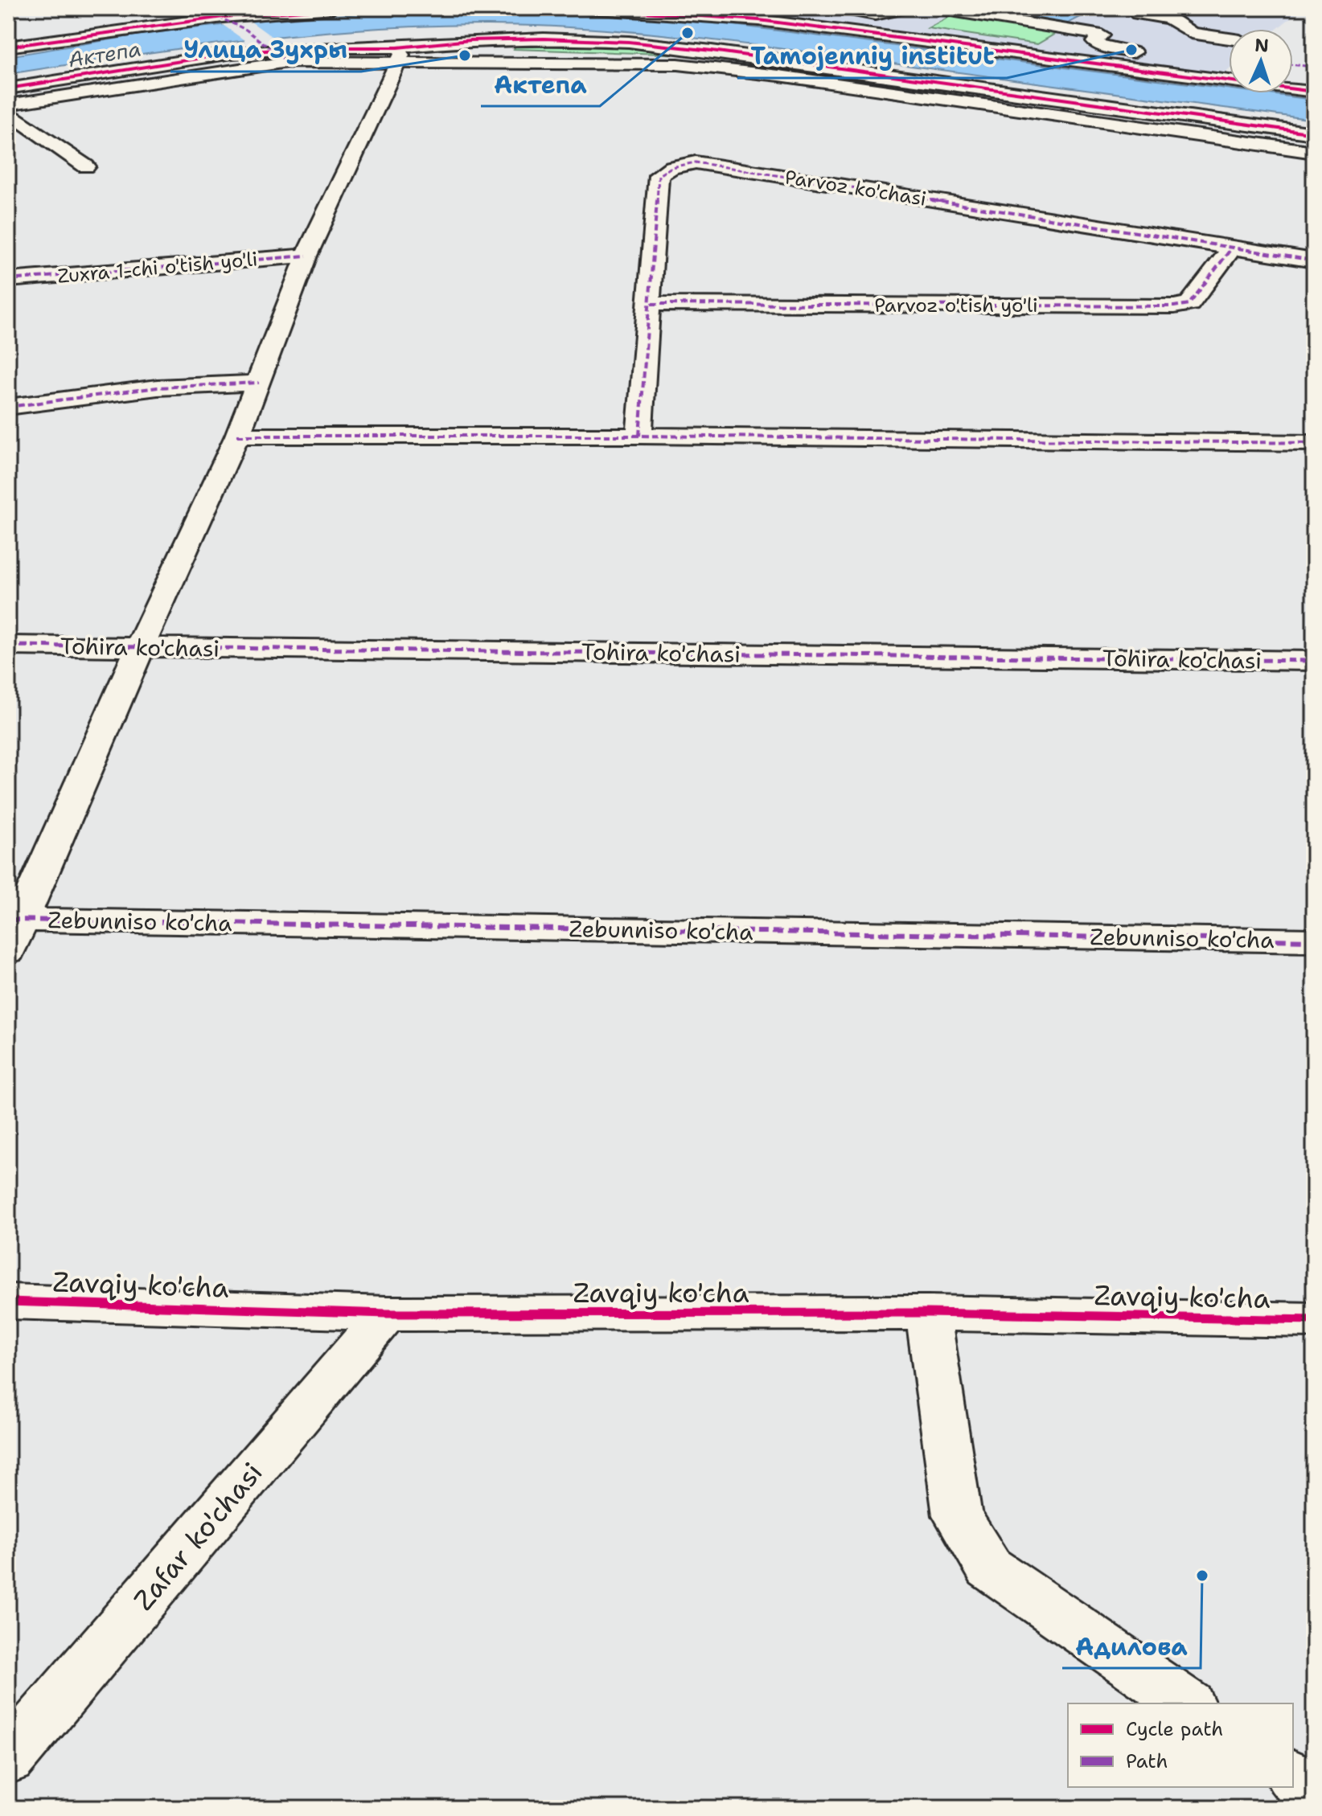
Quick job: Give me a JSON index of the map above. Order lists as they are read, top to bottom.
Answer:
{
  "streets": {
    "street": [
      "Parvoz ko'chasi",
      "Zuxra 1-chi o'tish yo'li",
      "Parvoz o'tish yo'li",
      "Tohira ko'chasi",
      "Zebunniso ko'cha",
      "Zavqiy ko'cha",
      "Zafar ko'chasi"
    ]
  },
  "crossings": [
    ["Parvoz ko'chasi", "Parvoz o'tish yo'li"],
    ["Zavqiy ko'cha", "Zafar ko'chasi"]
  ],
  "water": ["Актепа"],
  "places": [
    "Актепа",
    "Tamojenniy institut",
    "Улица Зухры",
    "Адилова"
  ],
  "legend": ["Cycle path", "Path"],
  "north": "top"
}
